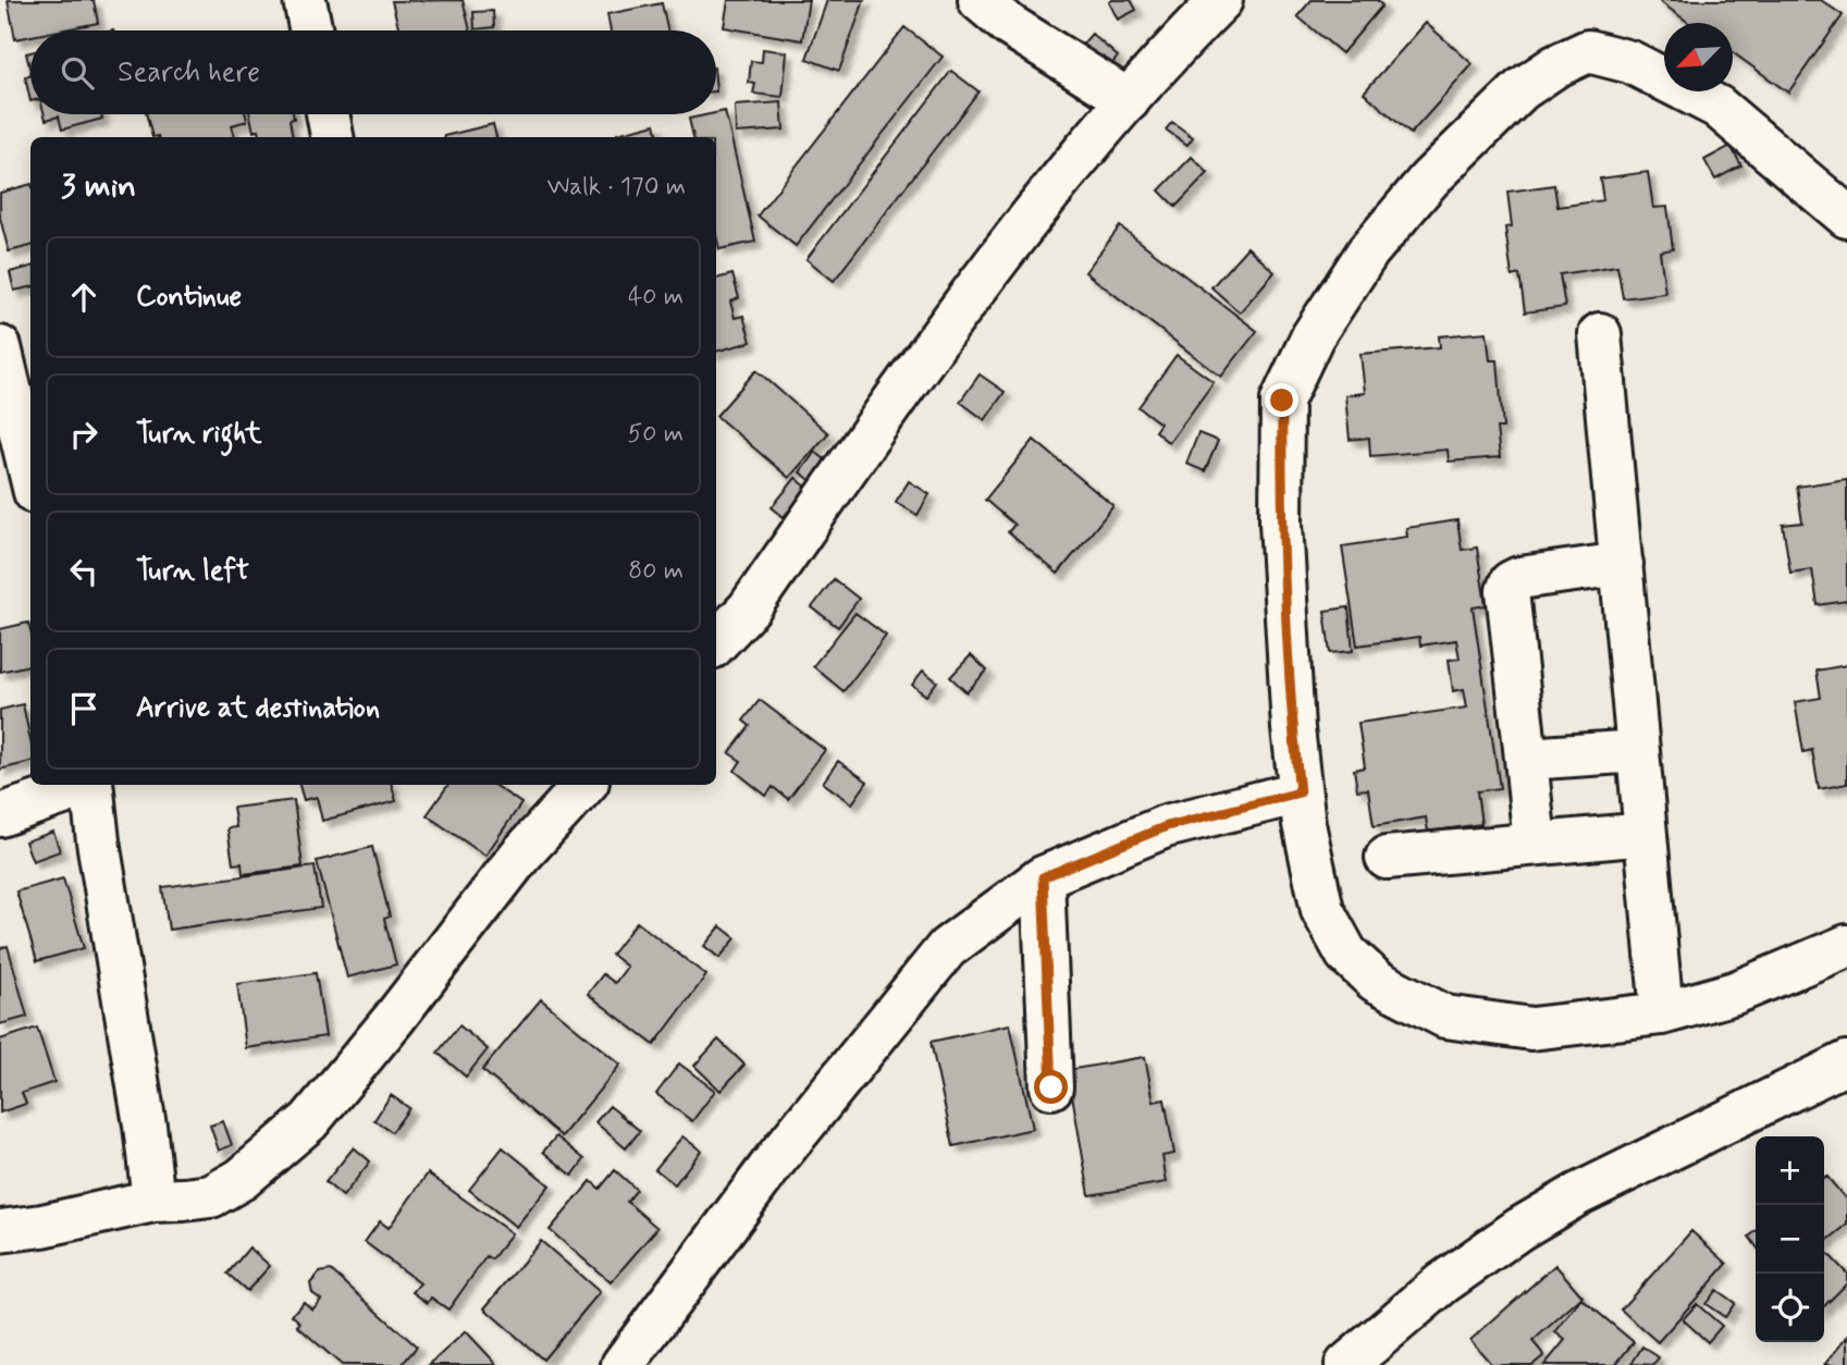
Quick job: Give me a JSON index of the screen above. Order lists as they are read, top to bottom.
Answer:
{
  "north": "bottom left",
  "page": {
    "search": "Search here",
    "heading": ["3 min", "Walk · 170 m"],
    "list": [
      ["Continue", "40 m"],
      ["Turn right", "50 m"],
      ["Turn left", "80 m"],
      "Arrive at destination"
    ],
    "map_buttons": ["+", "−"]
  }
}
